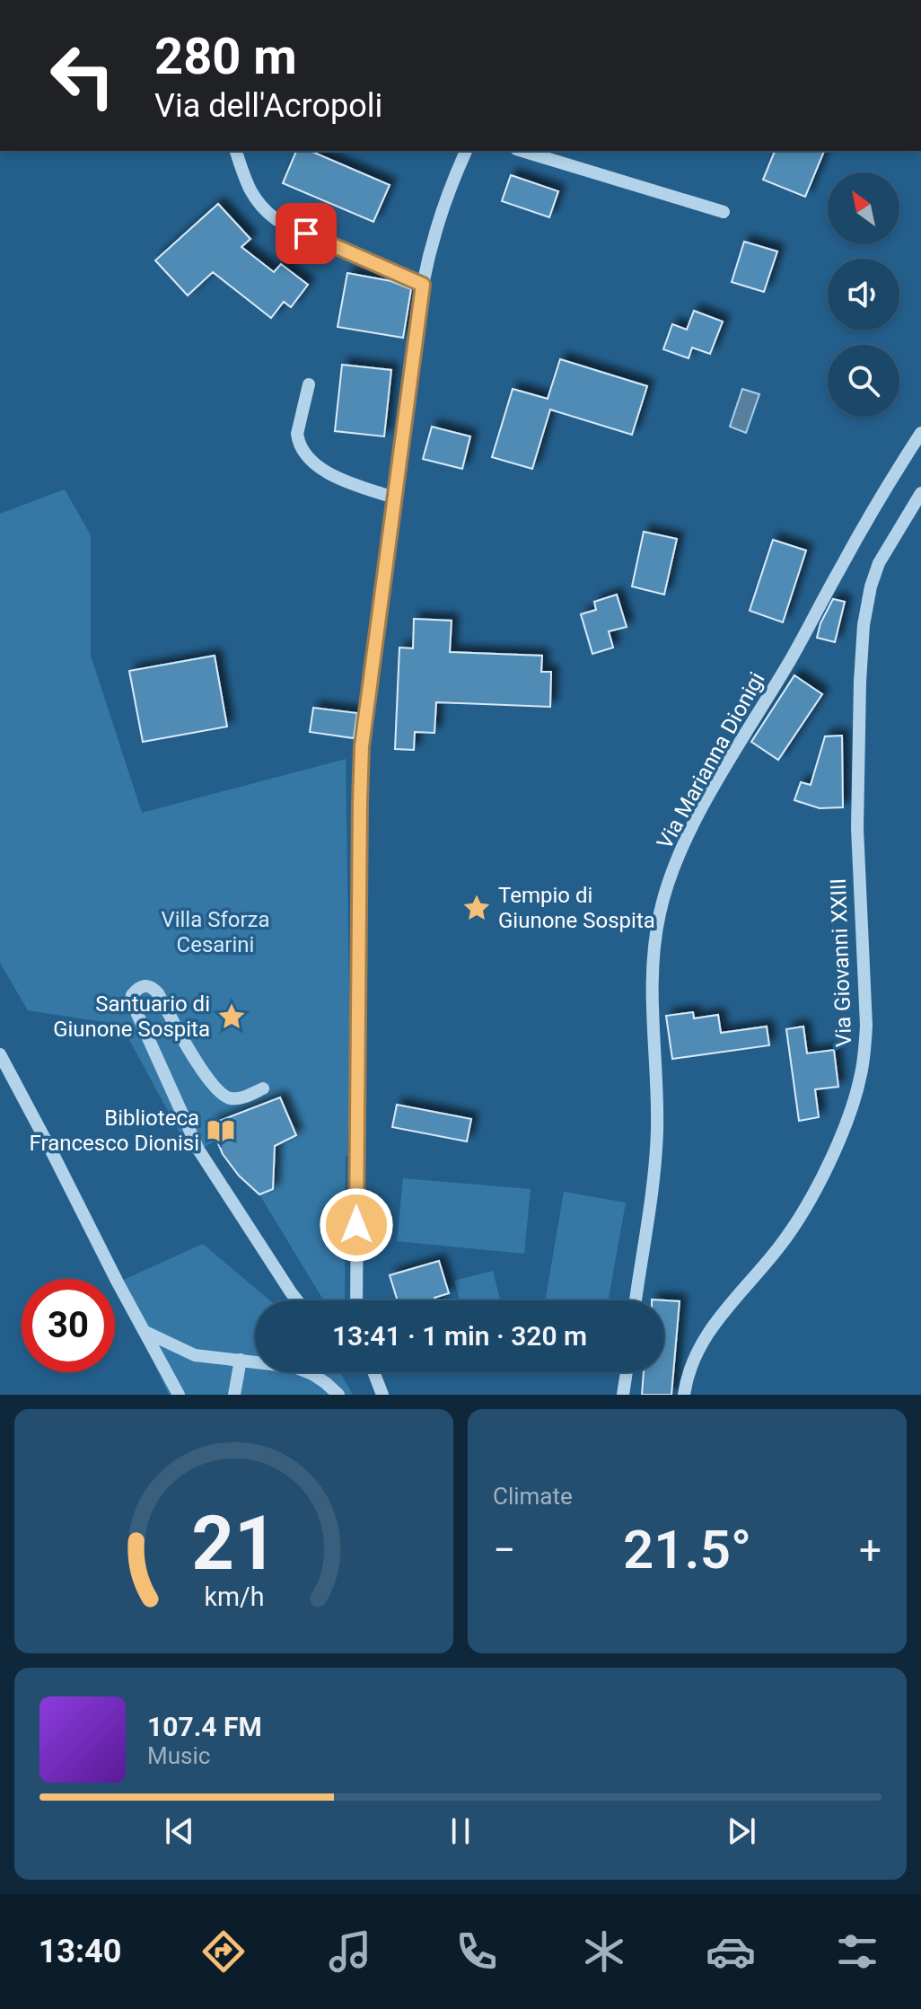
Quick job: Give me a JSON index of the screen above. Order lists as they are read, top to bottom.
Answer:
{
  "streets": {
    "street": ["Via Marianna Dionigi", "Via Giovanni XXIII"]
  },
  "parks": ["Villa Sforza Cesarini"],
  "places": {
    "place": ["Tempio di Giunone Sospita", "Santuario di Giunone Sospita"],
    "library": ["Biblioteca Francesco Dionisi"]
  },
  "north": "top left",
  "page": {
    "turn": ["280 m", "Via dell'Acropoli"],
    "limit": "30",
    "trip": "13:41 · 1 min · 320 m",
    "tile": "Climate",
    "heat": ["−", "21.5°", "+"],
    "song": ["107.4 FM", "Music"],
    "tabs": "13:40",
    "gauge": ["21", "km/h"]
  }
}
